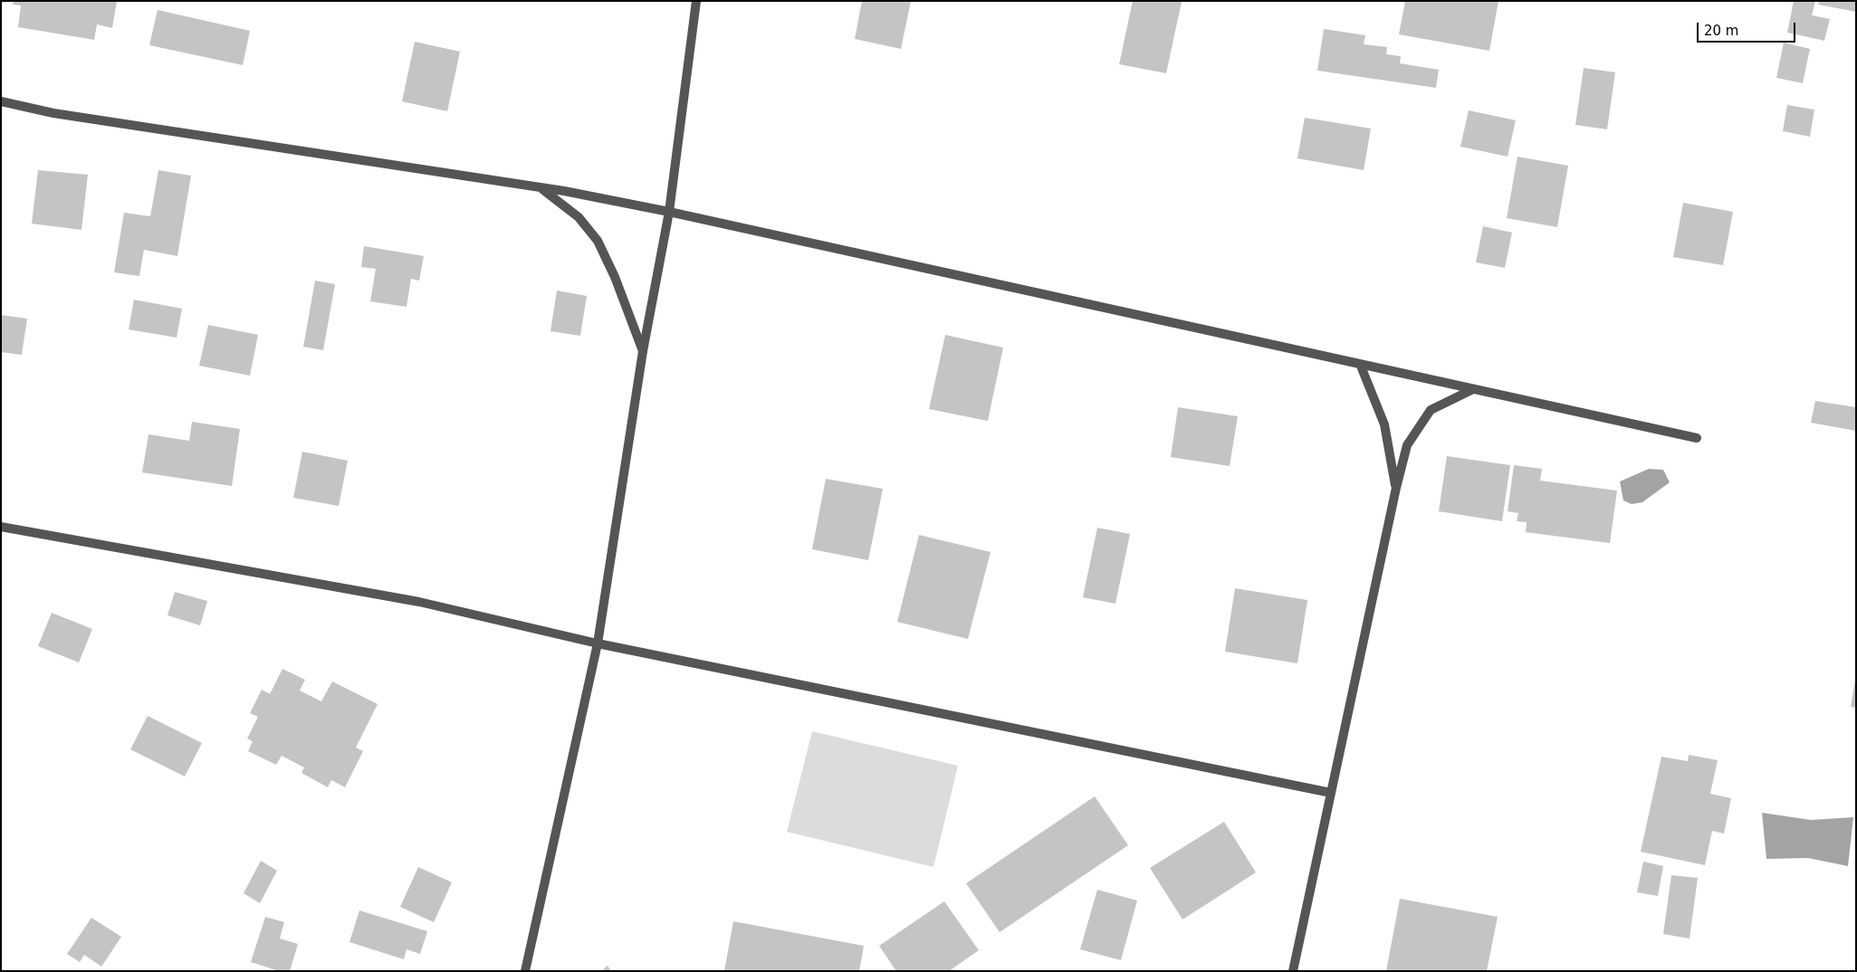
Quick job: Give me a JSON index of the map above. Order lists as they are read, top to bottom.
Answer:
{
  "scale_bar": "20 m"
}
